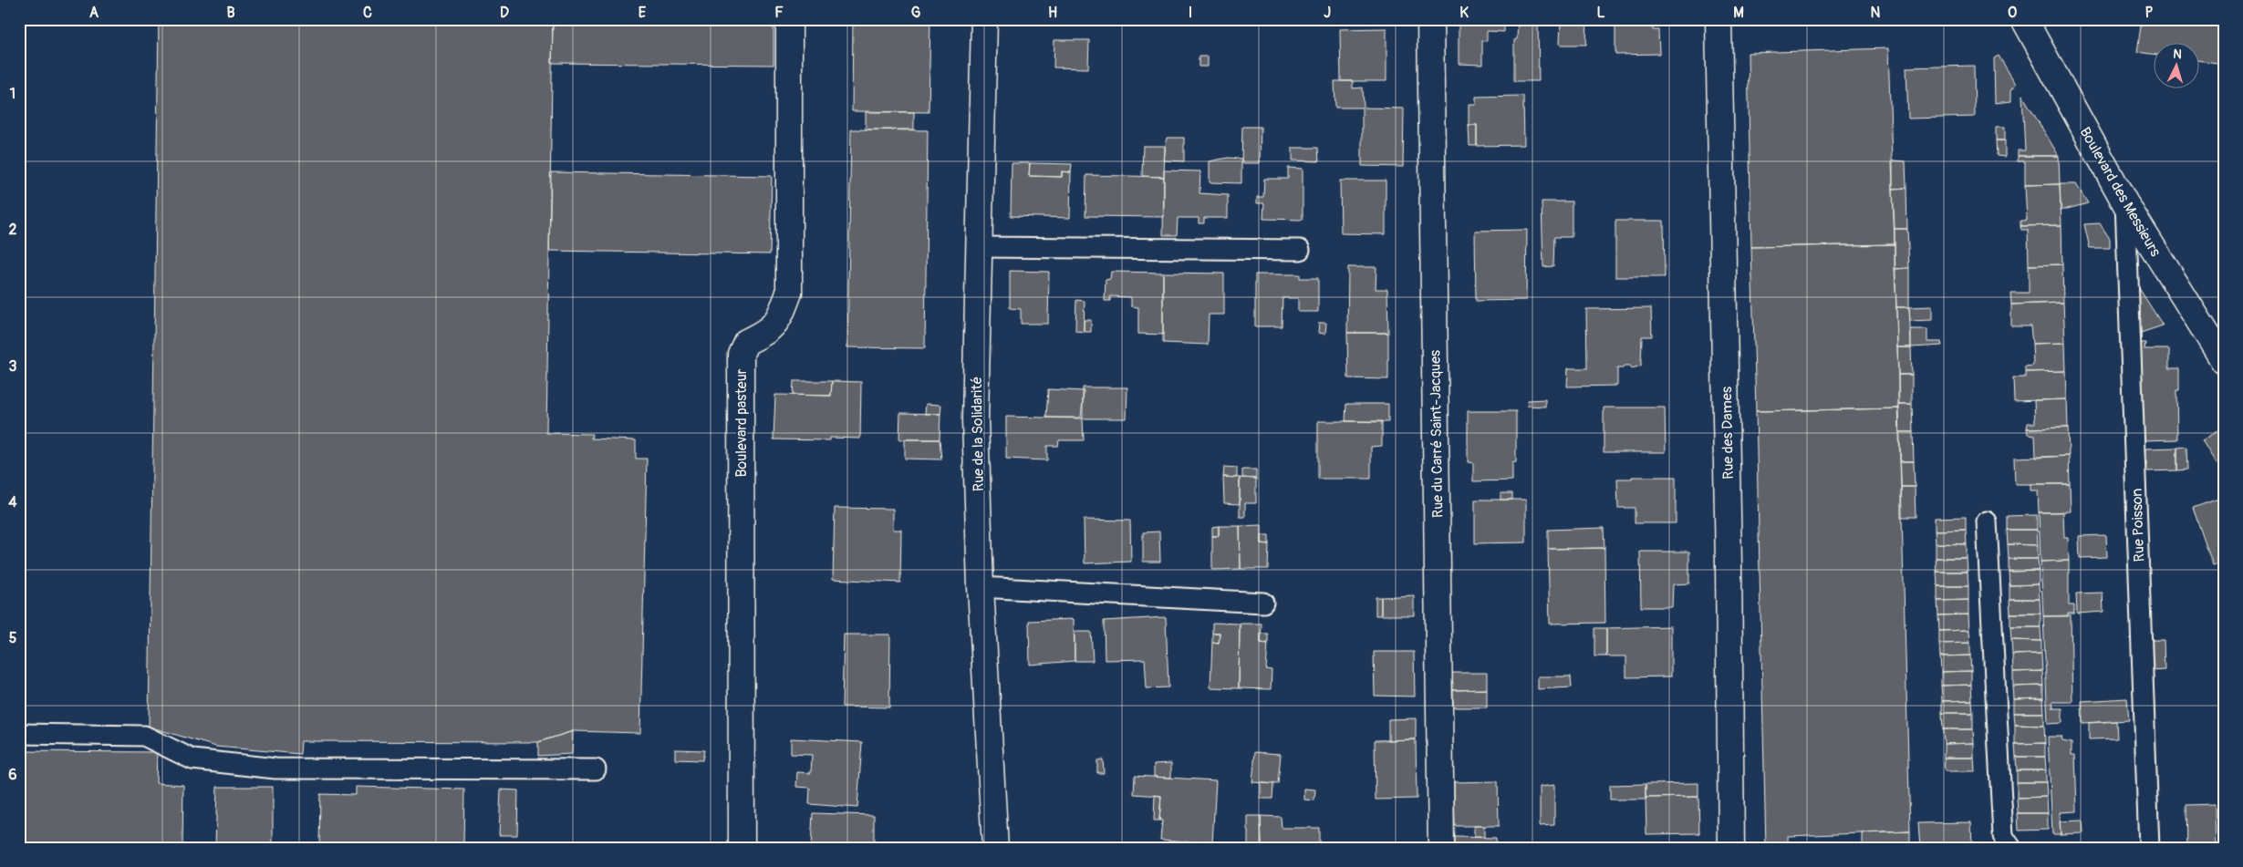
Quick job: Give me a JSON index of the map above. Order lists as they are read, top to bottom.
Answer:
{
  "streets": {
    "street": [
      "Boulevard des Messieurs",
      "Boulevard pasteur",
      "Rue des Dames",
      "Rue de la Solidarité",
      "Rue du Carré Saint-Jacques"
    ],
    "lane": ["Rue Poisson"]
  },
  "crossings": [
    ["Boulevard des Messieurs", "Rue Poisson"]
  ],
  "north": "top",
  "grid": {
    "columns": [
      "A",
      "B",
      "C",
      "D",
      "E",
      "F",
      "G",
      "H",
      "I",
      "J",
      "K",
      "L",
      "M",
      "N",
      "O",
      "P"
    ],
    "rows": [
      "1",
      "2",
      "3",
      "4",
      "5",
      "6"
    ]
  }
}
